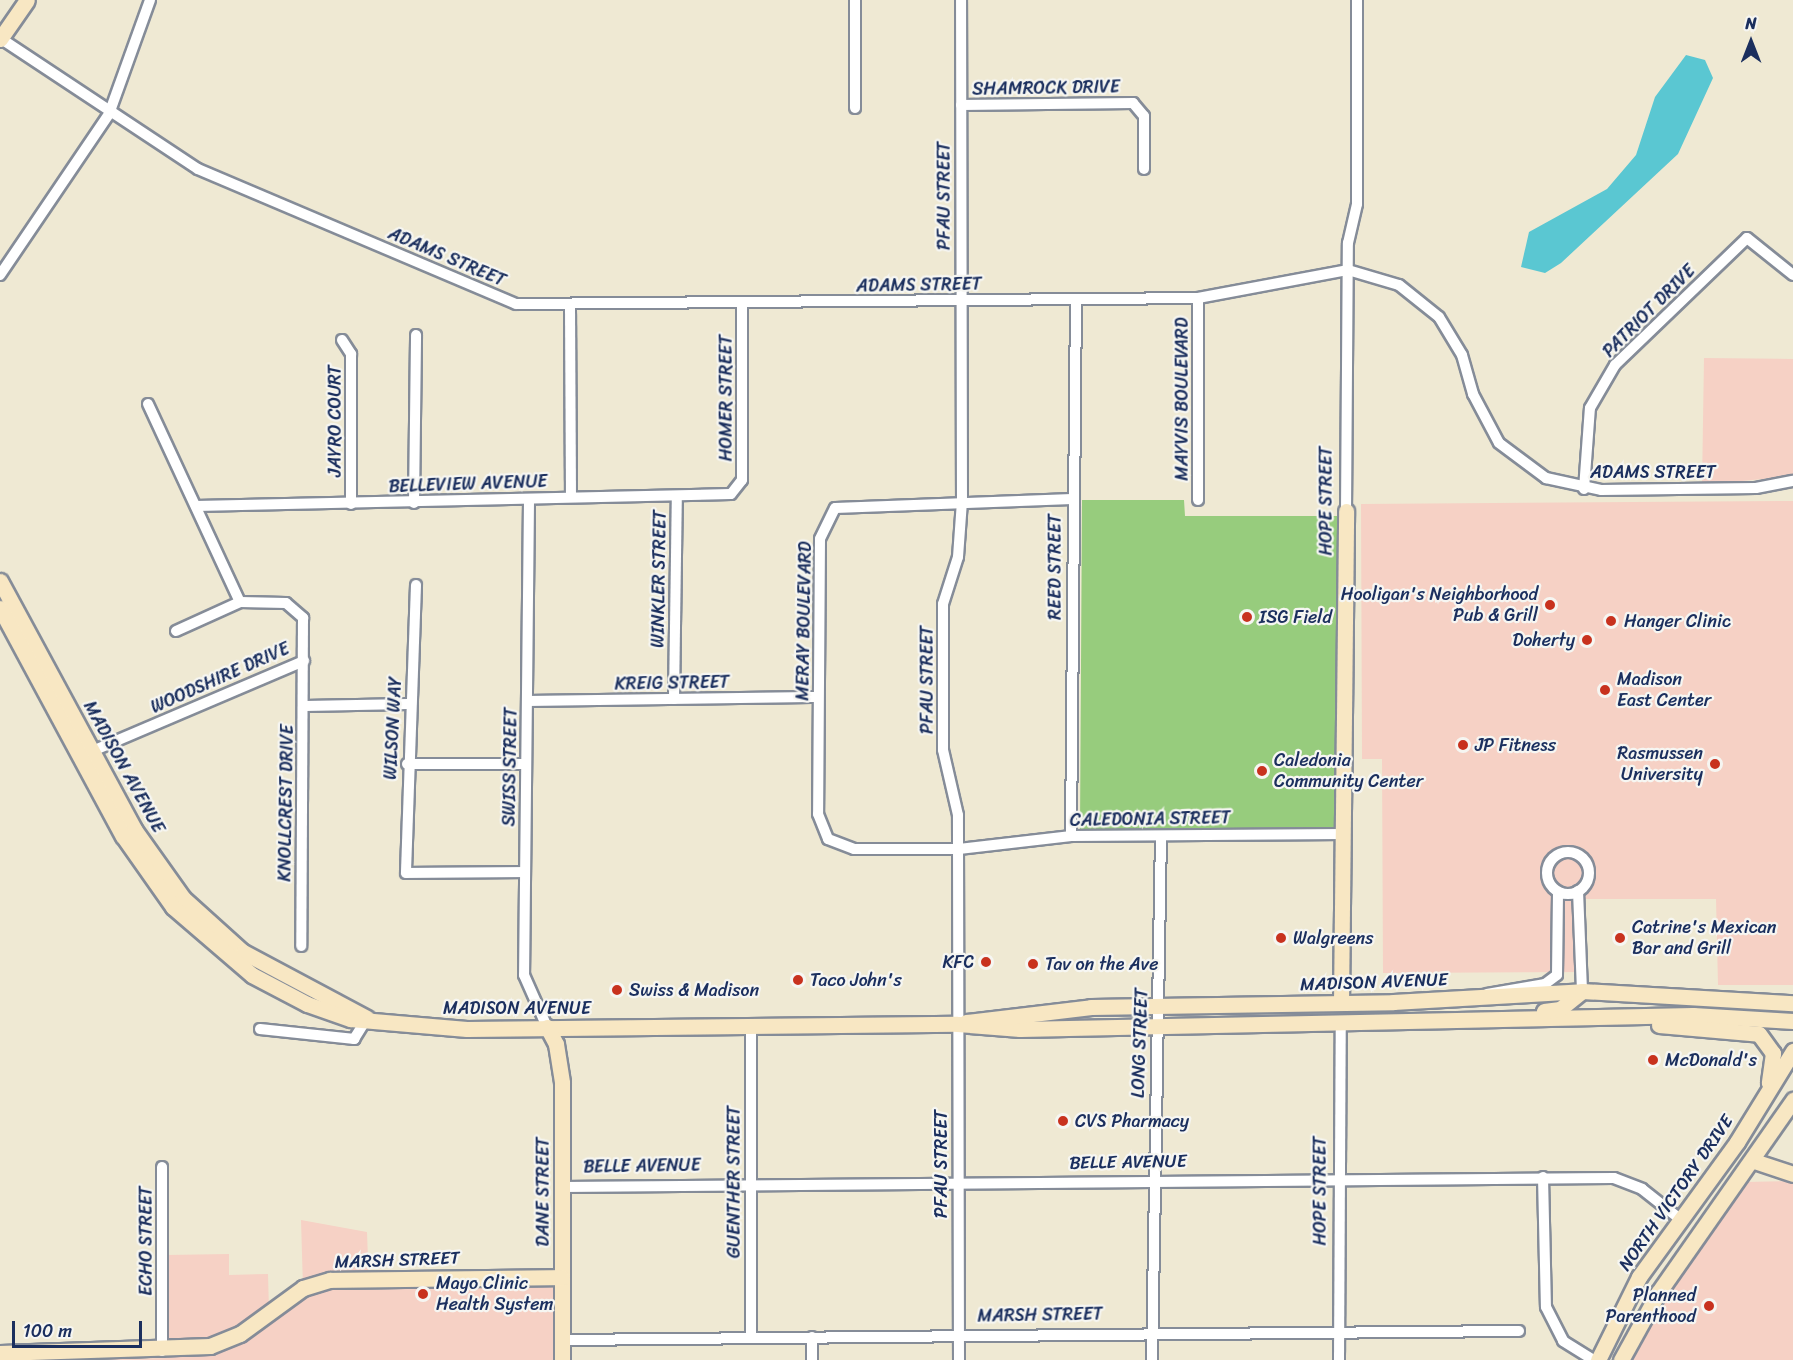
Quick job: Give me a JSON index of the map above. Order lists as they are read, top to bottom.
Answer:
{
  "streets": {
    "main road": [
      "HOPE STREET",
      "MADISON AVENUE",
      "DANE STREET",
      "NORTH VICTORY DRIVE",
      "MARSH STREET"
    ],
    "street": [
      "SHAMROCK DRIVE",
      "PFAU STREET",
      "ADAMS STREET",
      "PATRIOT DRIVE",
      "HOMER STREET",
      "MAYVIS BOULEVARD",
      "JAYRO COURT",
      "BELLEVIEW AVENUE",
      "REED STREET",
      "WINKLER STREET",
      "MERAY BOULEVARD",
      "WOODSHIRE DRIVE",
      "KREIG STREET",
      "WILSON WAY",
      "SWISS STREET",
      "KNOLLCREST DRIVE",
      "CALEDONIA STREET",
      "LONG STREET",
      "BELLE AVENUE",
      "GUENTHER STREET",
      "ECHO STREET"
    ]
  },
  "crossings": [
    ["SHAMROCK DRIVE", "PFAU STREET"],
    ["PFAU STREET", "ADAMS STREET"],
    ["PFAU STREET", "MERAY BOULEVARD"],
    ["PFAU STREET", "MADISON AVENUE"],
    ["PFAU STREET", "CALEDONIA STREET"],
    ["PFAU STREET", "BELLE AVENUE"],
    ["PFAU STREET", "MARSH STREET"],
    ["ADAMS STREET", "PATRIOT DRIVE"],
    ["ADAMS STREET", "HOMER STREET"],
    ["ADAMS STREET", "MAYVIS BOULEVARD"],
    ["ADAMS STREET", "HOPE STREET"],
    ["ADAMS STREET", "REED STREET"],
    ["HOMER STREET", "BELLEVIEW AVENUE"],
    ["JAYRO COURT", "BELLEVIEW AVENUE"],
    ["BELLEVIEW AVENUE", "WINKLER STREET"],
    ["BELLEVIEW AVENUE", "SWISS STREET"],
    ["HOPE STREET", "MADISON AVENUE"],
    ["HOPE STREET", "CALEDONIA STREET"],
    ["HOPE STREET", "BELLE AVENUE"],
    ["HOPE STREET", "MARSH STREET"],
    ["REED STREET", "MERAY BOULEVARD"],
    ["REED STREET", "CALEDONIA STREET"],
    ["WINKLER STREET", "KREIG STREET"],
    ["MERAY BOULEVARD", "KREIG STREET"],
    ["MERAY BOULEVARD", "CALEDONIA STREET"],
    ["WOODSHIRE DRIVE", "MADISON AVENUE"],
    ["WOODSHIRE DRIVE", "KNOLLCREST DRIVE"],
    ["KREIG STREET", "SWISS STREET"],
    ["WILSON WAY", "SWISS STREET"],
    ["MADISON AVENUE", "SWISS STREET"],
    ["MADISON AVENUE", "LONG STREET"],
    ["MADISON AVENUE", "GUENTHER STREET"],
    ["MADISON AVENUE", "DANE STREET"],
    ["SWISS STREET", "DANE STREET"],
    ["CALEDONIA STREET", "LONG STREET"],
    ["LONG STREET", "BELLE AVENUE"],
    ["LONG STREET", "MARSH STREET"],
    ["BELLE AVENUE", "GUENTHER STREET"],
    ["BELLE AVENUE", "DANE STREET"],
    ["BELLE AVENUE", "NORTH VICTORY DRIVE"],
    ["GUENTHER STREET", "MARSH STREET"],
    ["DANE STREET", "MARSH STREET"],
    ["ECHO STREET", "MARSH STREET"]
  ],
  "places": [
    "Hooligan's Neighborhood Pub & Grill",
    "ISG Field",
    "Hanger Clinic",
    "Doherty",
    "Madison East Center",
    "JP Fitness",
    "Rasmussen University",
    "Caledonia Community Center",
    "Walgreens",
    "Catrine's Mexican Bar and Grill",
    "KFC",
    "Tav on the Ave",
    "Taco John's",
    "Swiss & Madison",
    "McDonald's",
    "CVS Pharmacy",
    "Mayo Clinic Health System",
    "Planned Parenthood"
  ],
  "scale_bar": "100 m",
  "north": "top"
}
